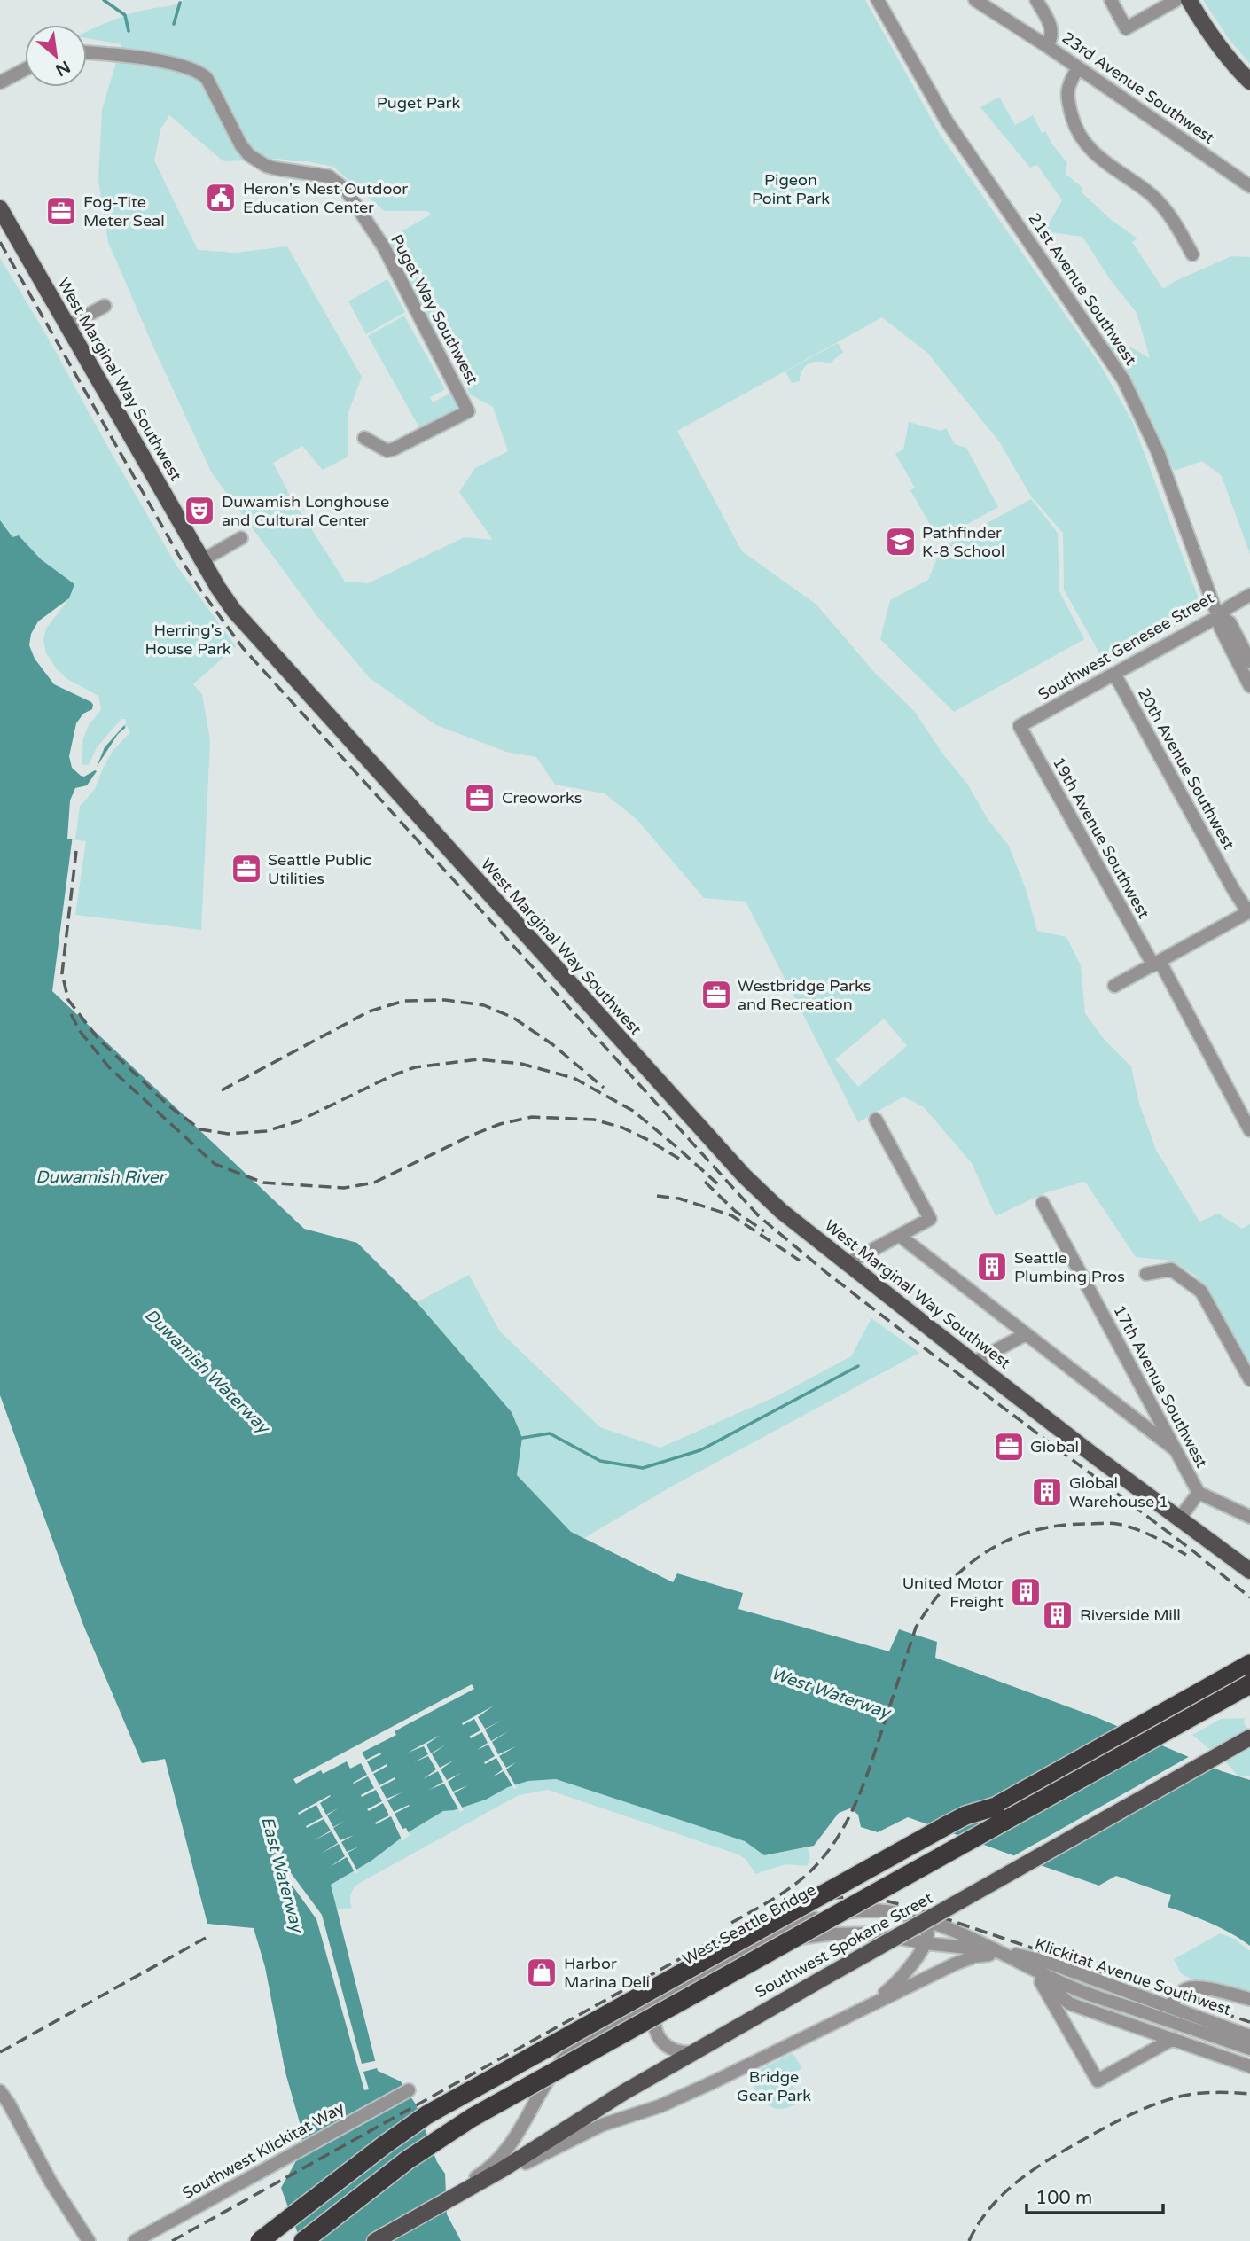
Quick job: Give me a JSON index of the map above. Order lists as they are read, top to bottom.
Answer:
{
  "streets": {
    "highway": ["West Seattle Bridge"],
    "main road": ["West Marginal Way Southwest", "Southwest Spokane Street"],
    "street": [
      "23rd Avenue Southwest",
      "21st Avenue Southwest",
      "Puget Way Southwest",
      "Southwest Genesee Street",
      "20th Avenue Southwest",
      "19th Avenue Southwest",
      "17th Avenue Southwest",
      "Klickitat Avenue Southwest",
      "Southwest Klickitat Way"
    ]
  },
  "crossings": [
    ["21st Avenue Southwest", "Southwest Genesee Street"],
    ["West Marginal Way Southwest", "17th Avenue Southwest"],
    ["Southwest Genesee Street", "20th Avenue Southwest"],
    ["Southwest Genesee Street", "19th Avenue Southwest"]
  ],
  "water": [
    "Duwamish River",
    "Duwamish Waterway",
    "West Waterway",
    "East Waterway"
  ],
  "parks": [
    "Puget Park",
    "Pigeon Point Park",
    "Herring's House Park",
    "Bridge Gear Park"
  ],
  "places": {
    "public building": ["Heron's Nest Outdoor Education Center"],
    "office": [
      "Fog-Tite Meter Seal",
      "Creoworks",
      "Seattle Public Utilities",
      "Westbridge Parks and Recreation",
      "Global"
    ],
    "theatre": ["Duwamish Longhouse and Cultural Center"],
    "school or university": ["Pathfinder K-8 School"],
    "building": [
      "Seattle Plumbing Pros",
      "Global Warehouse 1",
      "United Motor Freight",
      "Riverside Mill"
    ],
    "shop": ["Harbor Marina Deli"]
  },
  "scale_bar": "100 m",
  "north": "bottom right"
}
